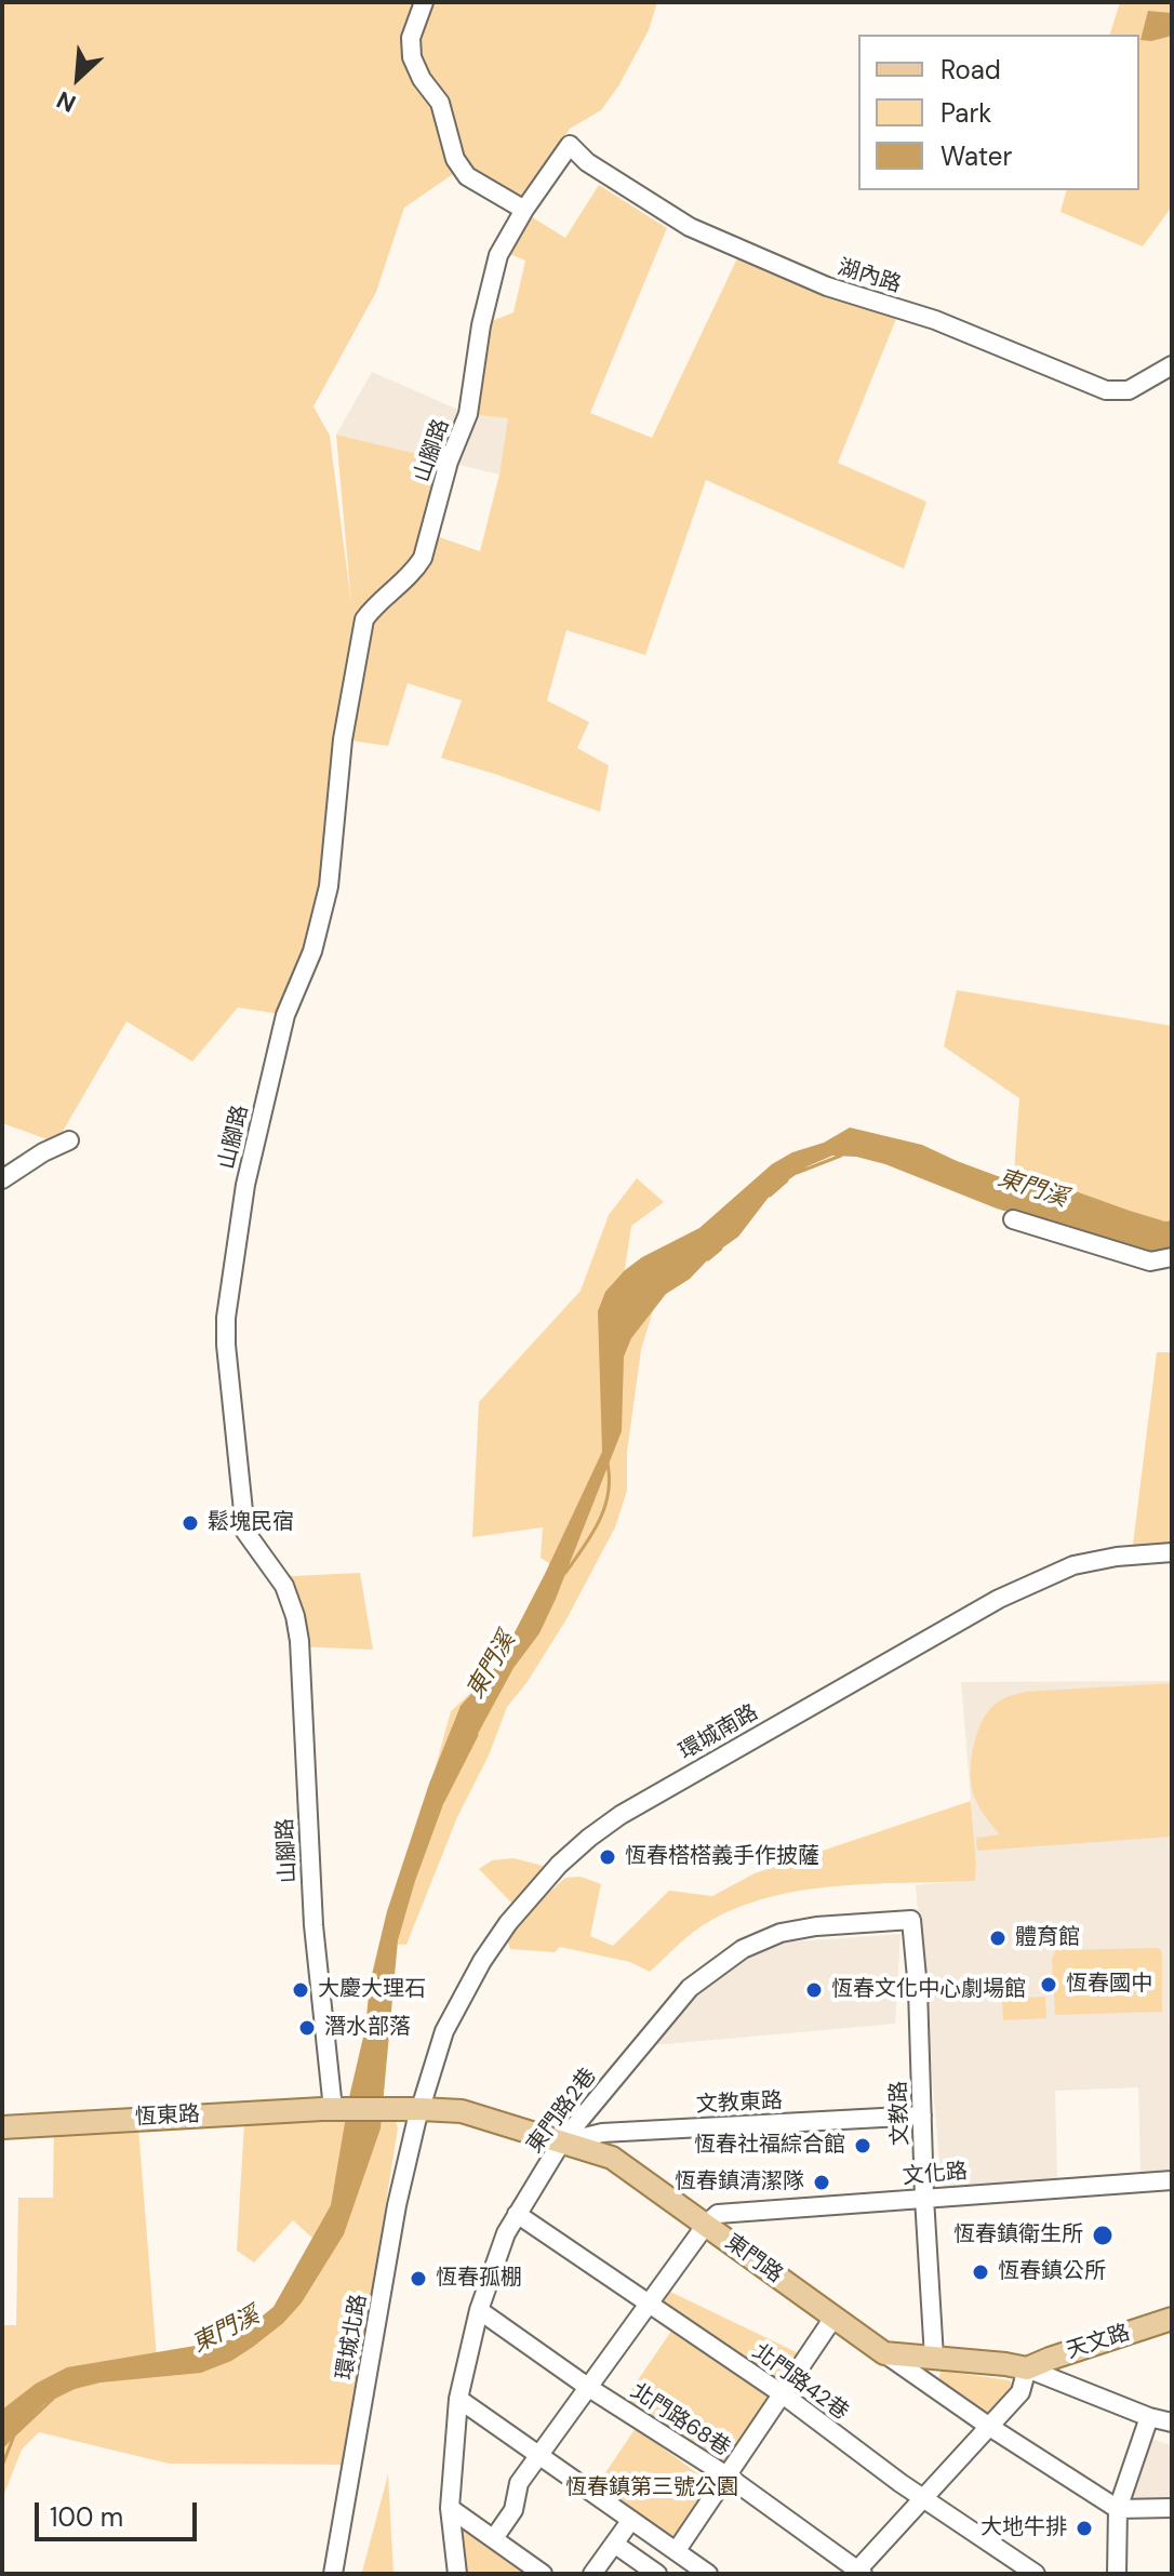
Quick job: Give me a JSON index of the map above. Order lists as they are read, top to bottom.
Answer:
{
  "streets": {
    "main road": ["恆東路", "東門路", "天文路"],
    "street": [
      "湖內路",
      "山腳路",
      "環城南路",
      "文教東路",
      "東門路2巷",
      "文教路",
      "文化路",
      "環城北路",
      "北門路42巷",
      "北門路68巷"
    ]
  },
  "crossings": [
    ["湖內路", "山腳路"],
    ["山腳路", "恆東路"],
    ["山腳路", "東門路"],
    ["環城南路", "東門路"],
    ["環城南路", "環城北路"],
    ["文教東路", "東門路2巷"],
    ["文教東路", "文教路"],
    ["文教東路", "東門路"],
    ["東門路2巷", "文教路"],
    ["東門路2巷", "東門路"],
    ["東門路2巷", "北門路42巷"],
    ["東門路2巷", "北門路68巷"],
    ["文教路", "文化路"],
    ["恆東路", "東門路"],
    ["文化路", "東門路"],
    ["東門路", "環城北路"]
  ],
  "water": ["東門溪"],
  "parks": ["恆春鎮第三號公園"],
  "places": [
    "鬆塊民宿",
    "恆春榙榙義手作披薩",
    "體育館",
    "恆春國中",
    "大慶大理石",
    "恆春文化中心劇場館",
    "潛水部落",
    "恆春社福綜合館",
    "恆春鎮清潔隊",
    "恆春鎮衛生所",
    "恆春鎮公所",
    "恆春孤棚",
    "大地牛排"
  ],
  "legend": ["Road", "Park", "Water"],
  "scale_bar": "100 m",
  "north": "bottom left"
}
